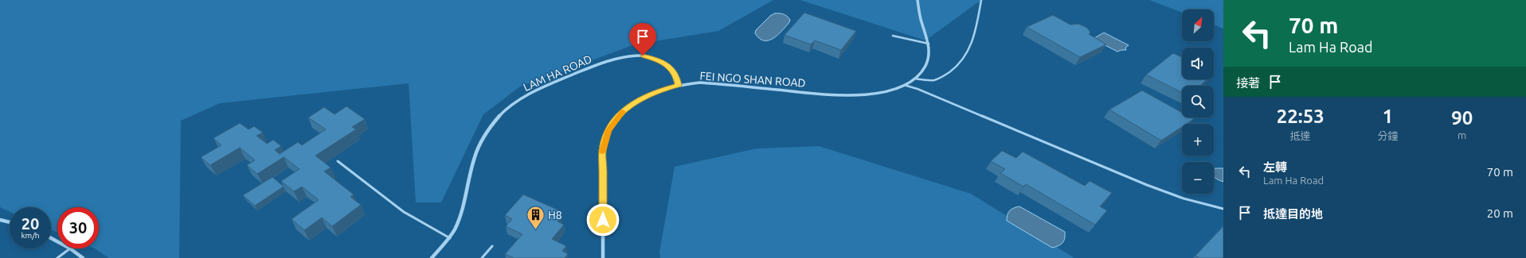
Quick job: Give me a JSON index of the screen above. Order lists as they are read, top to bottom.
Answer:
{
  "streets": {
    "street": ["LAM HA ROAD", "FEI NGO SHAN ROAD"]
  },
  "crossings": [
    ["LAM HA ROAD", "FEI NGO SHAN ROAD"]
  ],
  "places": {
    "building": ["H8"]
  },
  "north": "top right",
  "page": {
    "turn": ["70 m", "Lam Ha Road"],
    "map_buttons": ["+", "−"],
    "then": "接著",
    "eta": [
      "22:53",
      "抵達",
      "1",
      "分鐘",
      "90",
      "m"
    ],
    "list": [
      {
        "name": "左轉",
        "note": "Lam Ha Road",
        "value": "70 m"
      },
      {
        "name": "抵達目的地",
        "value": "20 m"
      }
    ],
    "speed": "20 km/h",
    "limit": "30"
  }
}
